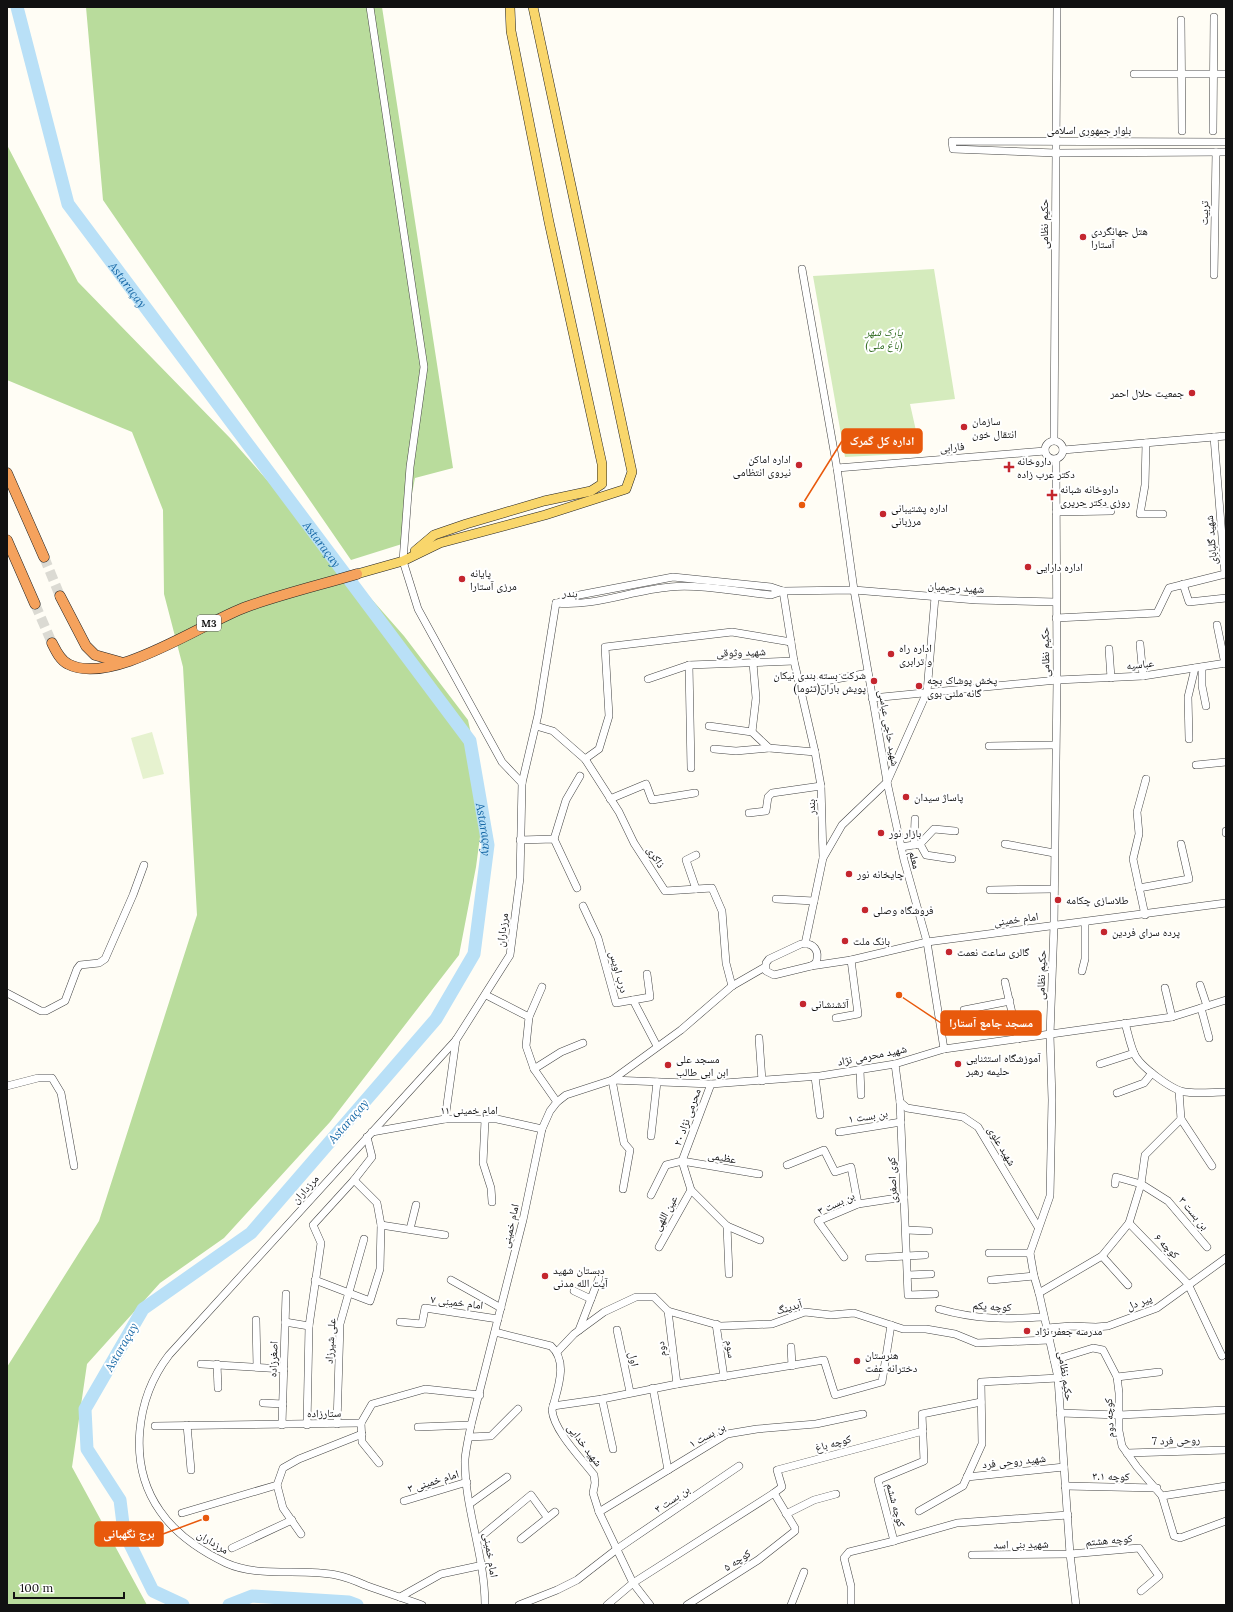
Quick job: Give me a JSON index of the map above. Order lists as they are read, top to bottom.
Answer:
{
  "streets": {
    "highway": ["M3"],
    "street": [
      "بلوار جمهوری اسلامی",
      "تربیت",
      "حکیم نظامی",
      "فارابی",
      "شهید گلبابای",
      "شهید رحیمیان",
      "بندر",
      "شهید وثوقی",
      "عباسیه",
      "شهید حاجی عباسی",
      "ذاکری",
      "معلم",
      "امام خمینی",
      "مرزداران",
      "درب اویس",
      "شهید محرمی نژاد",
      "امام خمینی ۱۱",
      "بن بست ۱",
      "محرمی نژاد ۲۰",
      "شهید علوی",
      "عظیمی",
      "کوی اصغری",
      "بن بست ۳",
      "عین اللهی",
      "کوچه ۶",
      "امام خمینی ۷",
      "پیر دل",
      "کوچه یکم",
      "آبدینگ",
      "علی شیرزاد",
      "دوم",
      "سوم",
      "اصغرزاده",
      "اول",
      "ستارزاده",
      "کوچه دوم",
      "روحی فرد 7",
      "کوچه باغ",
      "شهید خدایی",
      "شهید روحی فرد",
      "کوچه ۳.۱",
      "امام خمینی ۳",
      "کوچه ششم",
      "کوچه هشتم",
      "شهید بنی اسد",
      "کوچه ۵"
    ]
  },
  "crossings": [
    ["بلوار جمهوری اسلامی", "تربیت"],
    ["بلوار جمهوری اسلامی", "حکیم نظامی"],
    ["حکیم نظامی", "فارابی"],
    ["حکیم نظامی", "شهید گلبابای"],
    ["حکیم نظامی", "شهید رحیمیان"],
    ["حکیم نظامی", "عباسیه"],
    ["حکیم نظامی", "امام خمینی"],
    ["حکیم نظامی", "شهید محرمی نژاد"],
    ["حکیم نظامی", "شهید علوی"],
    ["حکیم نظامی", "پیر دل"],
    ["حکیم نظامی", "کوچه یکم"],
    ["حکیم نظامی", "آبدینگ"],
    ["حکیم نظامی", "کوچه دوم"],
    ["حکیم نظامی", "شهید روحی فرد"],
    ["حکیم نظامی", "کوچه ۳.۱"],
    ["حکیم نظامی", "کوچه ششم"],
    ["حکیم نظامی", "کوچه هشتم"],
    ["حکیم نظامی", "شهید بنی اسد"],
    ["فارابی", "شهید حاجی عباسی"],
    ["شهید رحیمیان", "بندر"],
    ["شهید رحیمیان", "شهید حاجی عباسی"],
    ["بندر", "شهید وثوقی"],
    ["بندر", "شهید حاجی عباسی"],
    ["بندر", "مرزداران"],
    ["عباسیه", "شهید حاجی عباسی"],
    ["شهید حاجی عباسی", "معلم"],
    ["شهید حاجی عباسی", "امام خمینی"],
    ["ذاکری", "امام خمینی"],
    ["ذاکری", "مرزداران"],
    ["معلم", "امام خمینی"],
    ["معلم", "شهید محرمی نژاد"],
    ["امام خمینی", "درب اویس"],
    ["امام خمینی", "شهید محرمی نژاد"],
    ["امام خمینی", "امام خمینی ۱۱"],
    ["امام خمینی", "امام خمینی ۷"],
    ["امام خمینی", "امام خمینی ۳"],
    ["مرزداران", "امام خمینی ۱۱"],
    ["شهید محرمی نژاد", "محرمی نژاد ۲۰"],
    ["شهید محرمی نژاد", "کوی اصغری"],
    ["بن بست ۱", "کوی اصغری"],
    ["بن بست ۱", "شهید خدایی"],
    ["محرمی نژاد ۲۰", "عظیمی"],
    ["محرمی نژاد ۲۰", "عین اللهی"],
    ["شهید علوی", "کوی اصغری"],
    ["کوی اصغری", "بن بست ۳"],
    ["بن بست ۳", "شهید خدایی"],
    ["کوچه ۶", "پیر دل"],
    ["آبدینگ", "دوم"],
    ["آبدینگ", "سوم"],
    ["آبدینگ", "شهید خدایی"],
    ["علی شیرزاد", "ستارزاده"],
    ["اصغرزاده", "ستارزاده"],
    ["کوچه دوم", "روحی فرد 7"],
    ["کوچه دوم", "کوچه ۳.۱"],
    ["کوچه باغ", "کوچه ششم"],
    ["کوچه هشتم", "شهید بنی اسد"]
  ],
  "water": ["Astaraçay"],
  "parks": ["پارک شهر (باغ ملی)"],
  "places": {
    "other": [
      "هتل جهانگردى آستارا",
      "جمعیت حلال احمر",
      "سازمان انتقال خون",
      "اداره اماکن نیروی انتظامی",
      "اداره کل گمرک",
      "اداره پشتیبانی مرزبانی",
      "اداره دارایی",
      "پایانه مرزی آستارا",
      "اداره راه و ترابری",
      "شركت بسته بندی نيكان پويش باران(تئوما)",
      "پخش پوشاک بچه گانه ملنی بوی",
      "پاساژ سیدان",
      "بازار نور",
      "چایخانه نور",
      "طلاسازی چکامه",
      "فروشگاه وصلی",
      "پرده سرای فردین",
      "بانک ملت",
      "گالری ساعت نعمت",
      "مسجد جامع آستارا",
      "آتشنشانی",
      "آموزشگاه استثنایی حلیمه رهبر",
      "مسجد علی ابن ابی طالب",
      "دبستان شهید آیت الله مدنی",
      "مدرسه جعفر نژاد",
      "هنرستان دخترانه عفت",
      "برج نگهبانی"
    ],
    "health": ["داروخانه دکتر عرب زاده", "داروخانه شبانه روزی دکتر حریری"]
  },
  "scale_bar": "100 m"
}
